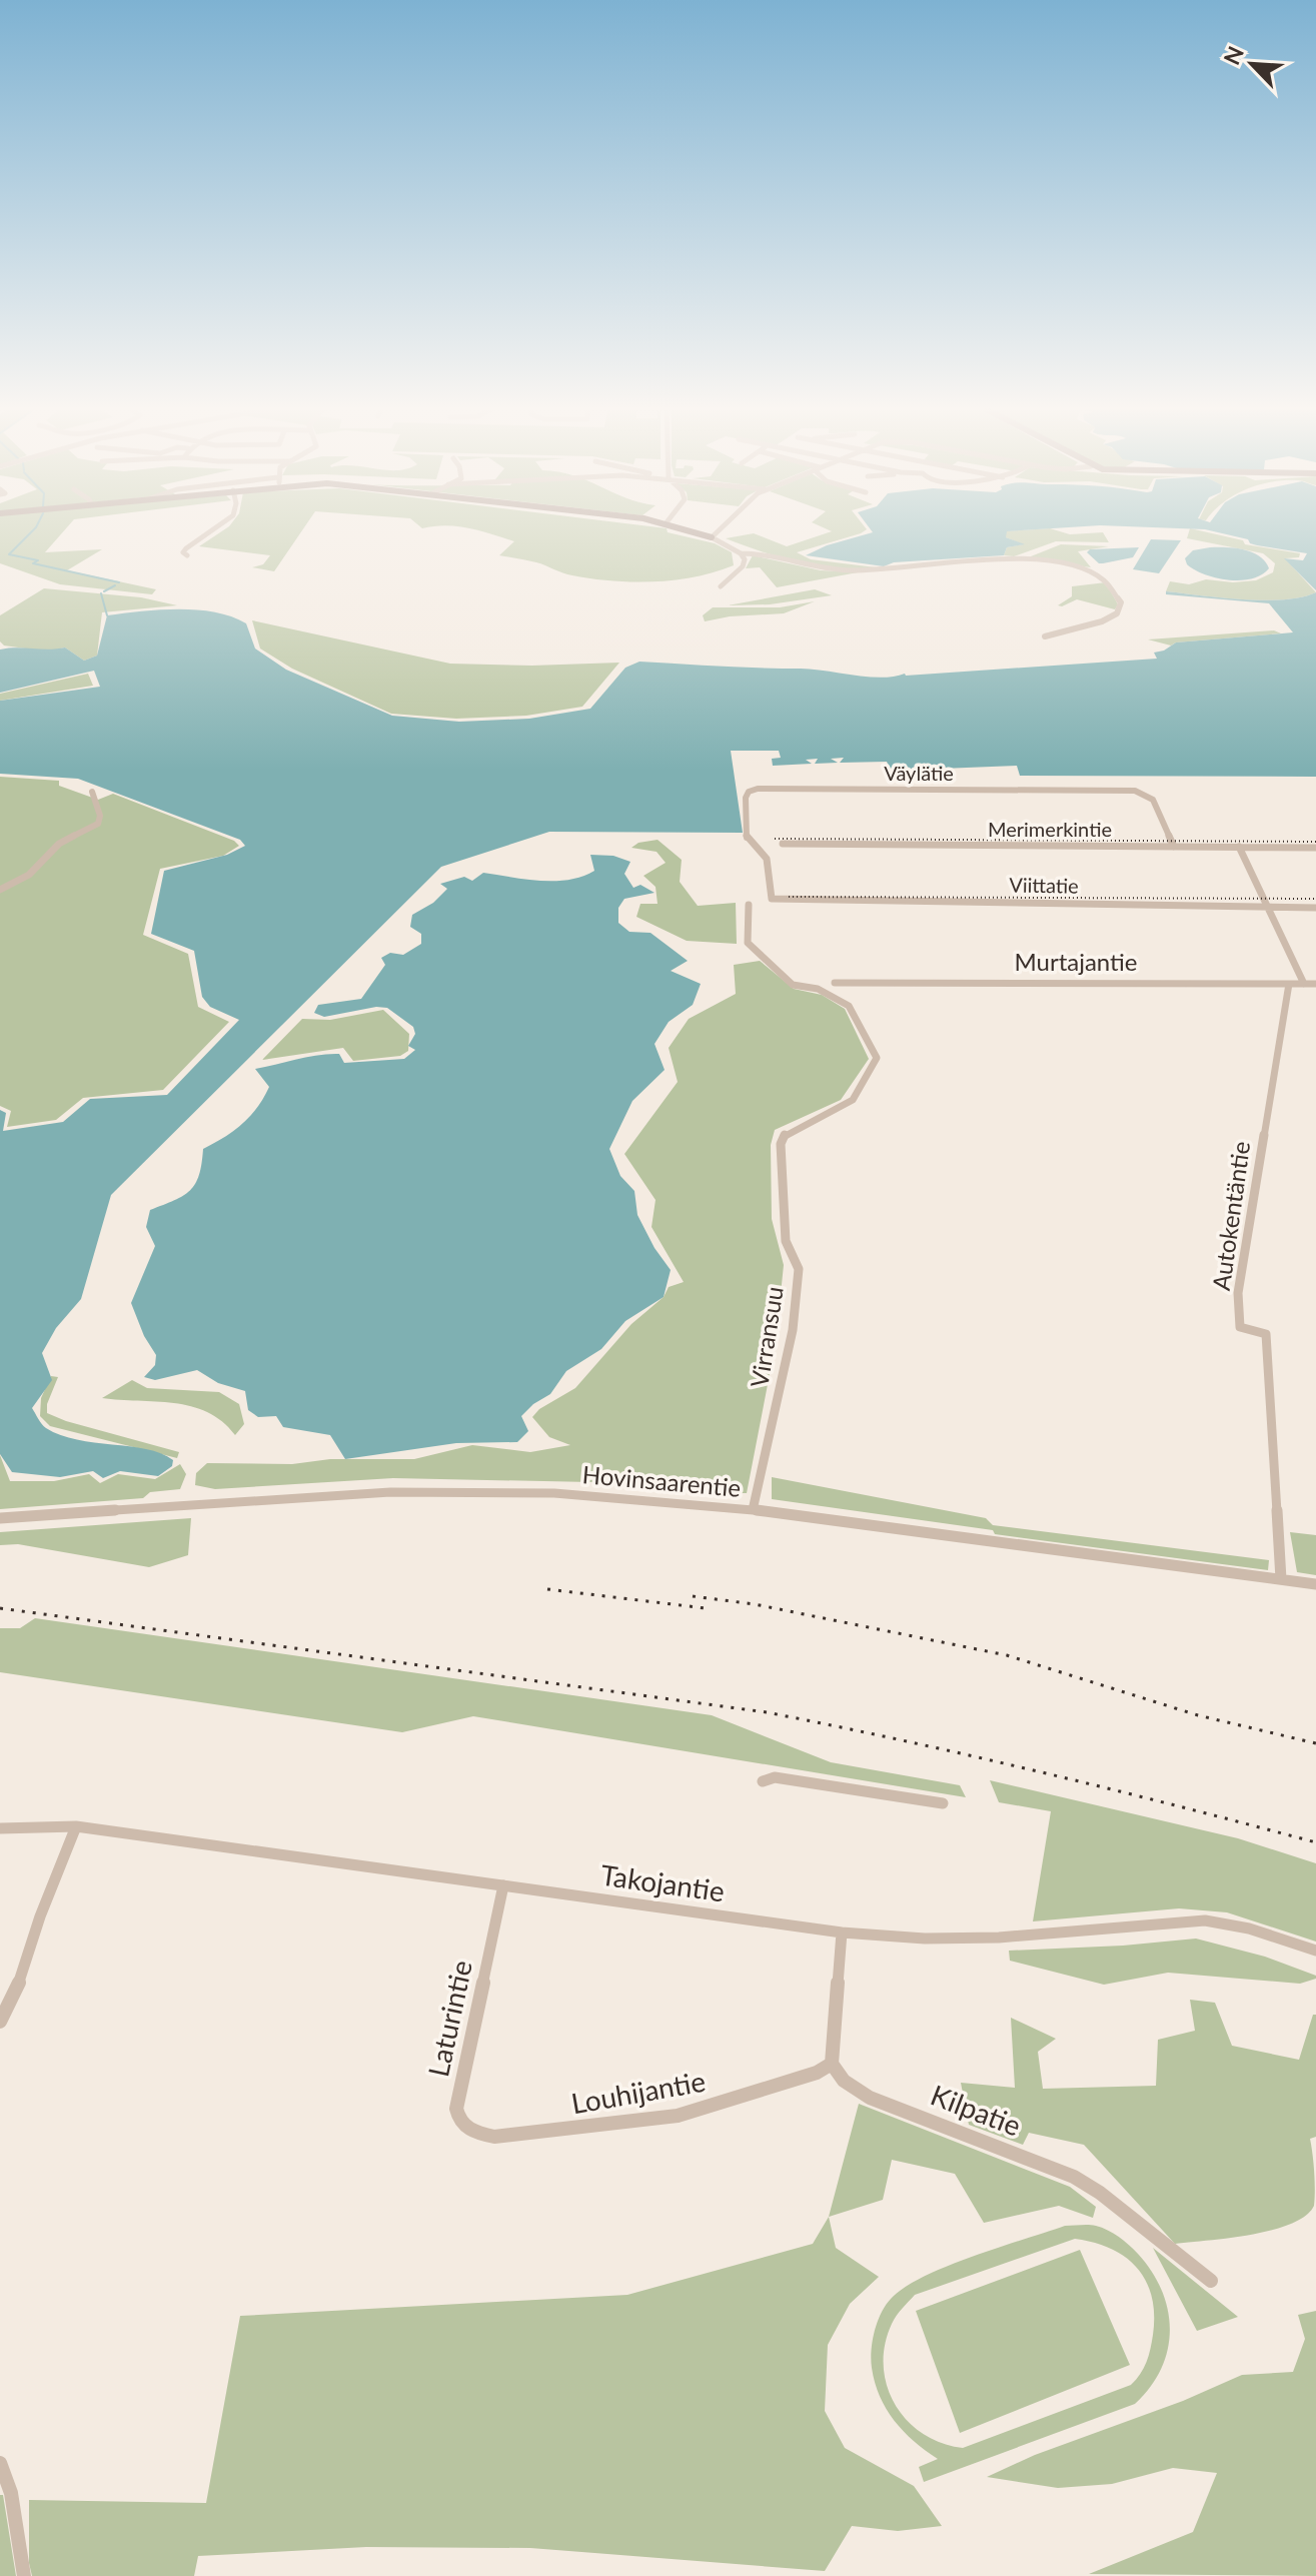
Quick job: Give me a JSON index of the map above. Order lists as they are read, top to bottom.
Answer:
{
  "streets": {
    "street": [
      "Väylätie",
      "Merimerkintie",
      "Viittatie",
      "Murtajantie",
      "Autokentäntie",
      "Virransuu",
      "Hovinsaarentie",
      "Takojantie",
      "Laturintie",
      "Louhijantie",
      "Kilpatie"
    ]
  },
  "crossings": [
    ["Väylätie", "Merimerkintie"],
    ["Väylätie", "Viittatie"],
    ["Murtajantie", "Autokentäntie"],
    ["Autokentäntie", "Hovinsaarentie"],
    ["Virransuu", "Hovinsaarentie"],
    ["Takojantie", "Laturintie"],
    ["Laturintie", "Louhijantie"],
    ["Louhijantie", "Kilpatie"]
  ],
  "north": "top left"
}
